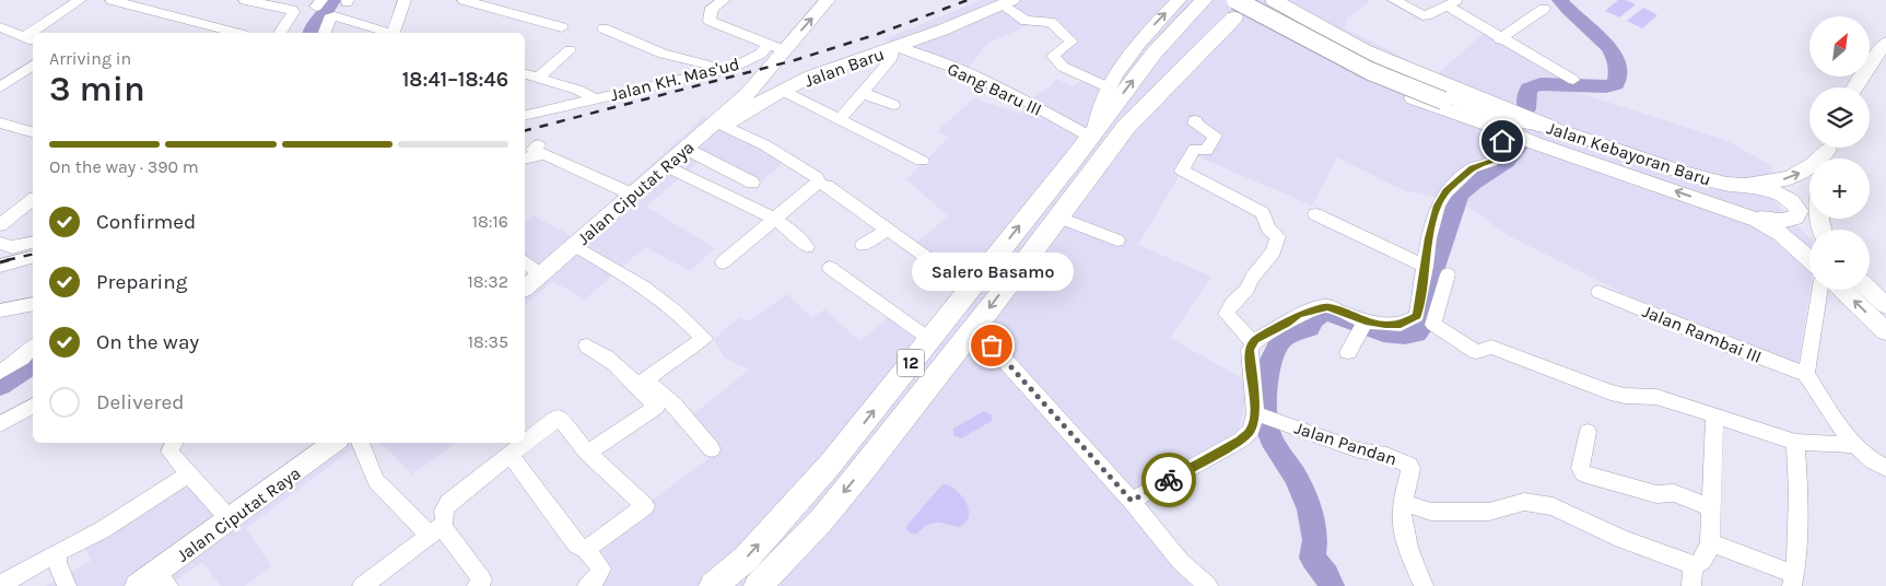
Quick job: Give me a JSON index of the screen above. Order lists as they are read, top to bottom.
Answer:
{
  "streets": {
    "highway": ["12"],
    "main road": ["Jalan Baru", "Jalan Kebayoran Baru", "Jalan Ciputat Raya"],
    "street": [
      "Jalan KH. Mas'ud",
      "Gang Baru III",
      "Jalan Rambai III",
      "Jalan Pandan"
    ]
  },
  "crossings": [
    ["Jalan Baru", "Gang Baru III"],
    ["Jalan Baru", "Jalan Ciputat Raya"],
    ["Gang Baru III", "12"],
    ["Jalan Kebayoran Baru", "12"]
  ],
  "places": ["Salero Basamo"],
  "north": "top right",
  "page": {
    "map_buttons": ["+", "−"],
    "heading": ["3 min", "Arriving in", "18:41–18:46"],
    "bar": "On the way · 390 m",
    "list": [
      ["Confirmed", "18:16"],
      ["Preparing", "18:32"],
      ["On the way", "18:35"],
      "Delivered"
    ],
    "bubble": "Salero Basamo"
  }
}
